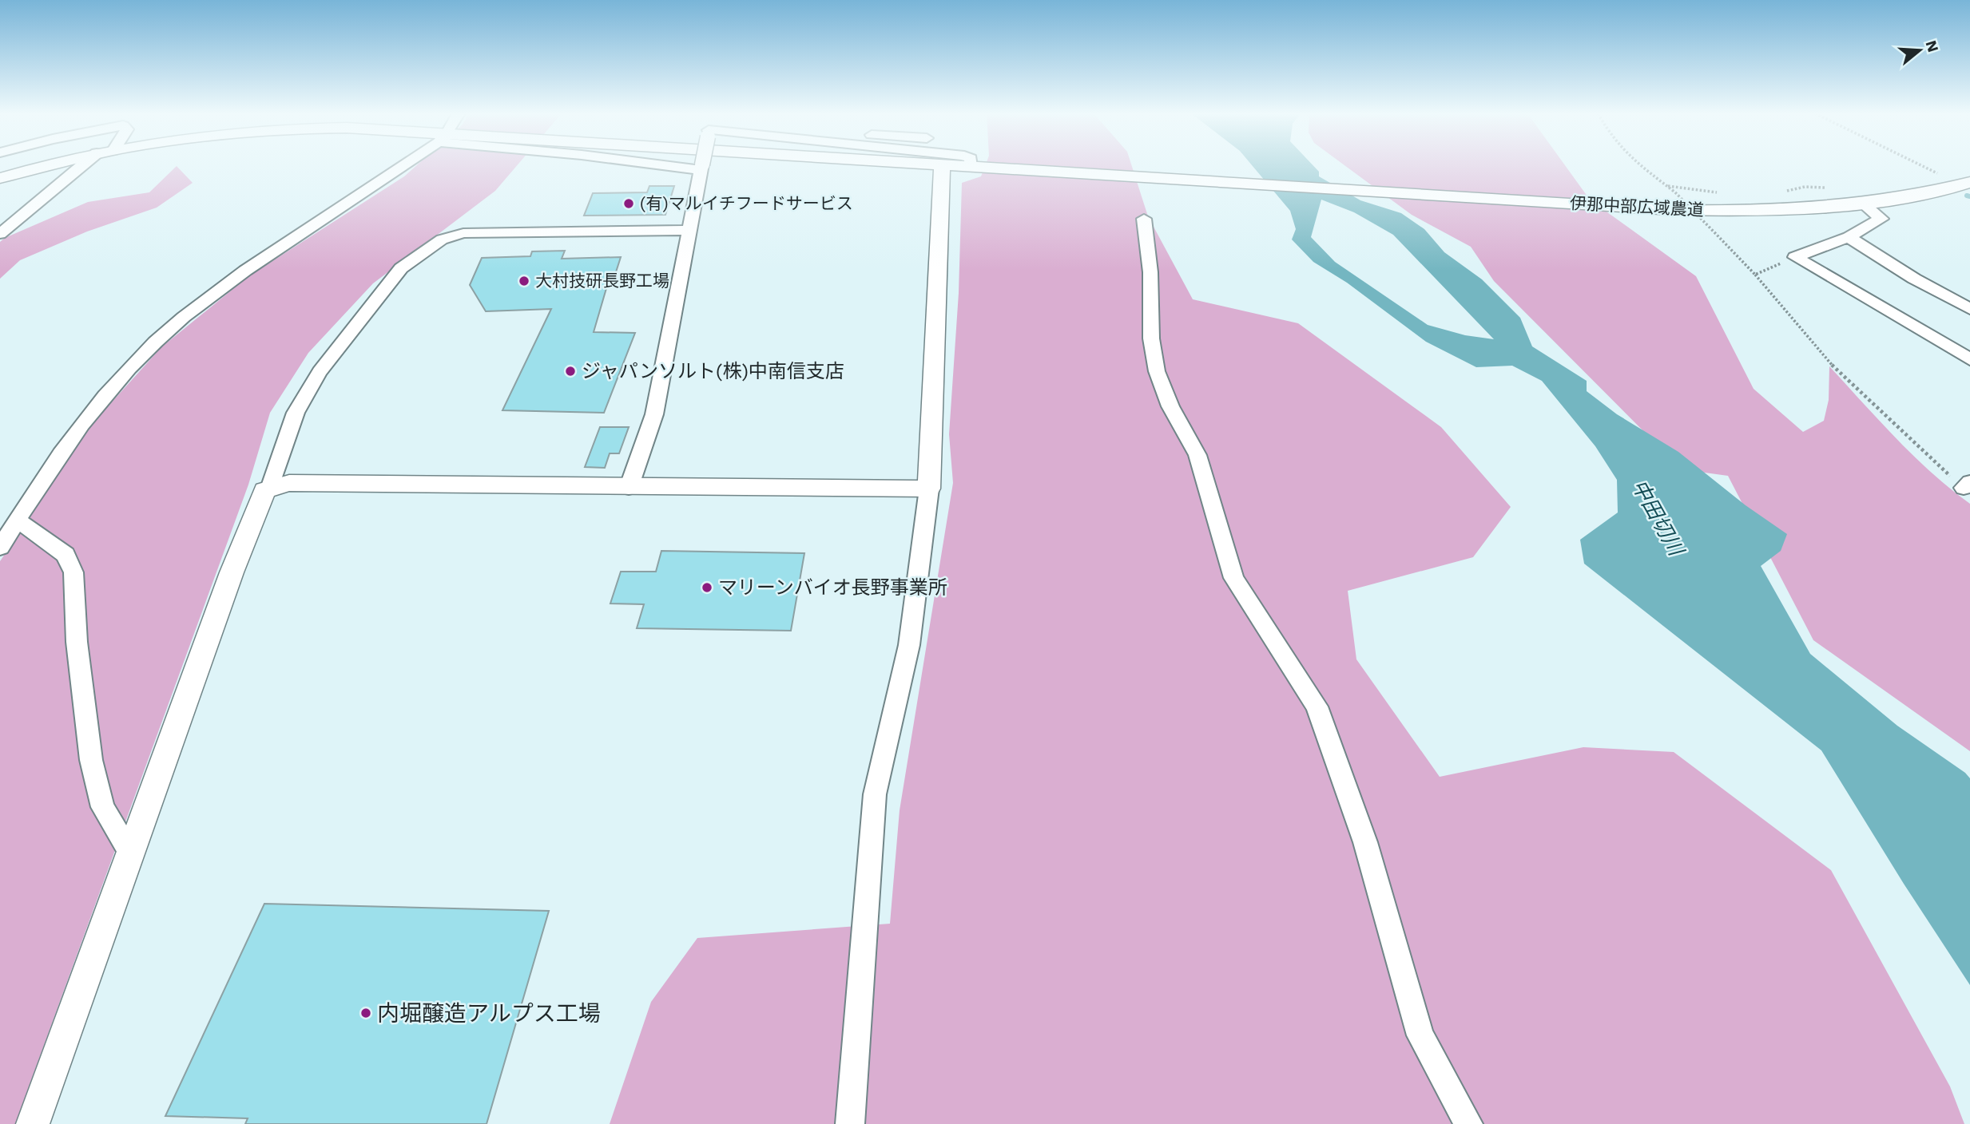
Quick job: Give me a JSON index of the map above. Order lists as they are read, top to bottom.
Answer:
{
  "streets": {
    "street": ["伊那中部広域農道"]
  },
  "water": ["中田切川"],
  "places": [
    "(有)マルイチフードサービス",
    "大村技研長野工場",
    "ジャパンソルト(株)中南信支店",
    "マリーンバイオ長野事業所",
    "内堀醸造アルプス工場"
  ],
  "north": "right"
}
